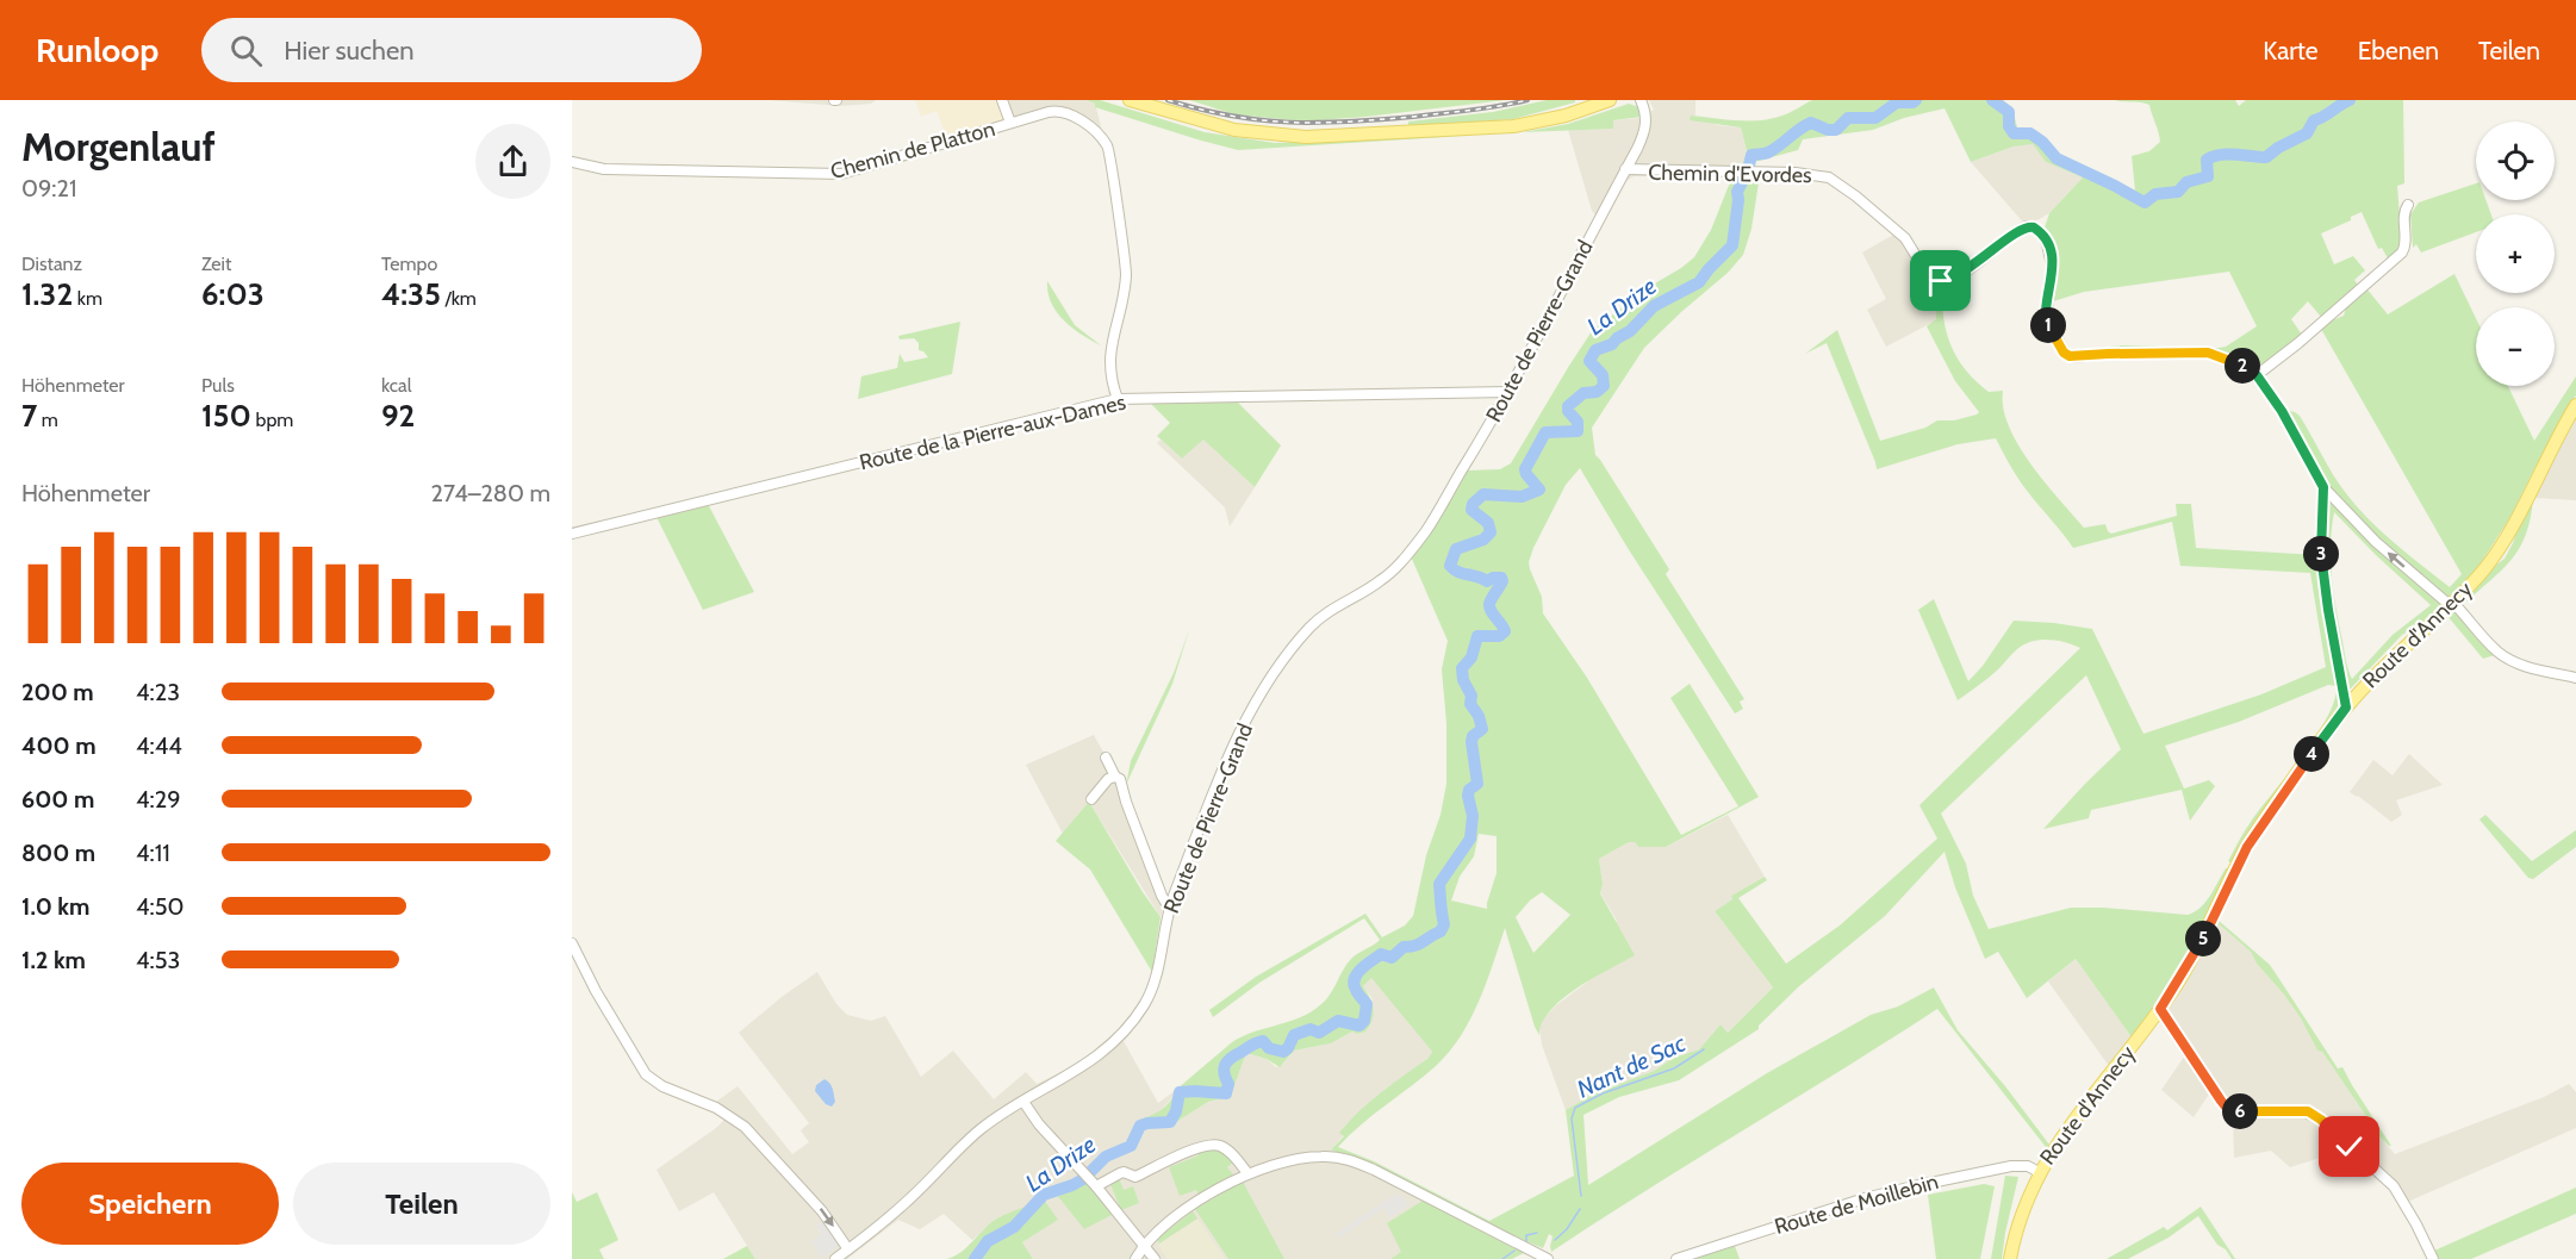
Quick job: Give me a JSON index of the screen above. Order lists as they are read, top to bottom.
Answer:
{
  "streets": {
    "main road": ["Route d'Annecy"],
    "street": [
      "Chemin de Platton",
      "Chemin d'Evordes",
      "Route de Pierre-Grand",
      "Route de la Pierre-aux-Dames",
      "Route de Moillebin"
    ]
  },
  "crossings": [
    ["Chemin de Platton", "Route de la Pierre-aux-Dames"],
    ["Chemin d'Evordes", "Route de Pierre-Grand"],
    ["Chemin d'Evordes", "Route d'Annecy"],
    ["Route de Pierre-Grand", "Route de la Pierre-aux-Dames"],
    ["Route d'Annecy", "Route de Moillebin"]
  ],
  "water": ["La Drize", "Nant de Sac"],
  "page": {
    "header": "Runloop",
    "search": "Hier suchen",
    "nav": ["Karte", "Ebenen", "Teilen"],
    "heading": ["Morgenlauf", "09:21"],
    "map_buttons": ["+", "−"],
    "stats": [
      ["Distanz", "1.32 km"],
      ["Zeit", "6:03"],
      ["Tempo", "4:35 /km"],
      ["Höhenmeter", "7 m"],
      ["Puls", "150 bpm"],
      ["kcal", "92"]
    ],
    "pins": [
      "1",
      "2",
      "3",
      "4",
      "5",
      "6"
    ],
    "chart": ["Höhenmeter", "274–280 m"],
    "list": [
      {
        "name": "200 m",
        "note": "4:23"
      },
      {
        "name": "400 m",
        "note": "4:44"
      },
      {
        "name": "600 m",
        "note": "4:29"
      },
      {
        "name": "800 m",
        "note": "4:11"
      },
      {
        "name": "1.0 km",
        "note": "4:50"
      },
      {
        "name": "1.2 km",
        "note": "4:53"
      }
    ],
    "buttons": ["Speichern", "Teilen"]
  }
}
